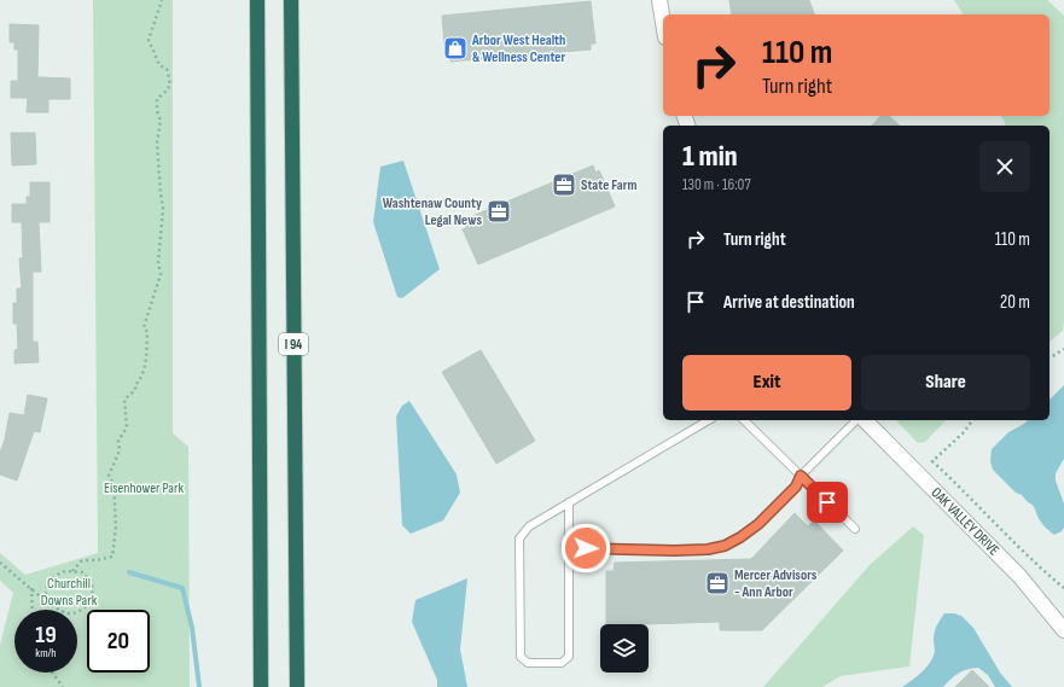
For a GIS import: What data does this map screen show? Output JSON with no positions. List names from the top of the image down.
{
  "streets": {
    "highway": ["I 94"],
    "street": ["OAK VALLEY DRIVE"]
  },
  "parks": ["Eisenhower Park", "Churchill Downs Park"],
  "places": {
    "shop": ["Arbor West Health & Wellness Center"],
    "office": ["State Farm", "Washtenaw County Legal News", "Mercer Advisors - Ann Arbor"]
  },
  "page": {
    "turn": ["110 m", "Turn right"],
    "heading": ["1 min", "130 m · 16:07"],
    "list": [
      {
        "name": "Turn right",
        "value": "110 m"
      },
      {
        "name": "Arrive at destination",
        "value": "20 m"
      }
    ],
    "buttons": ["Exit", "Share"],
    "speed": "19 km/h",
    "limit": "20"
  }
}
